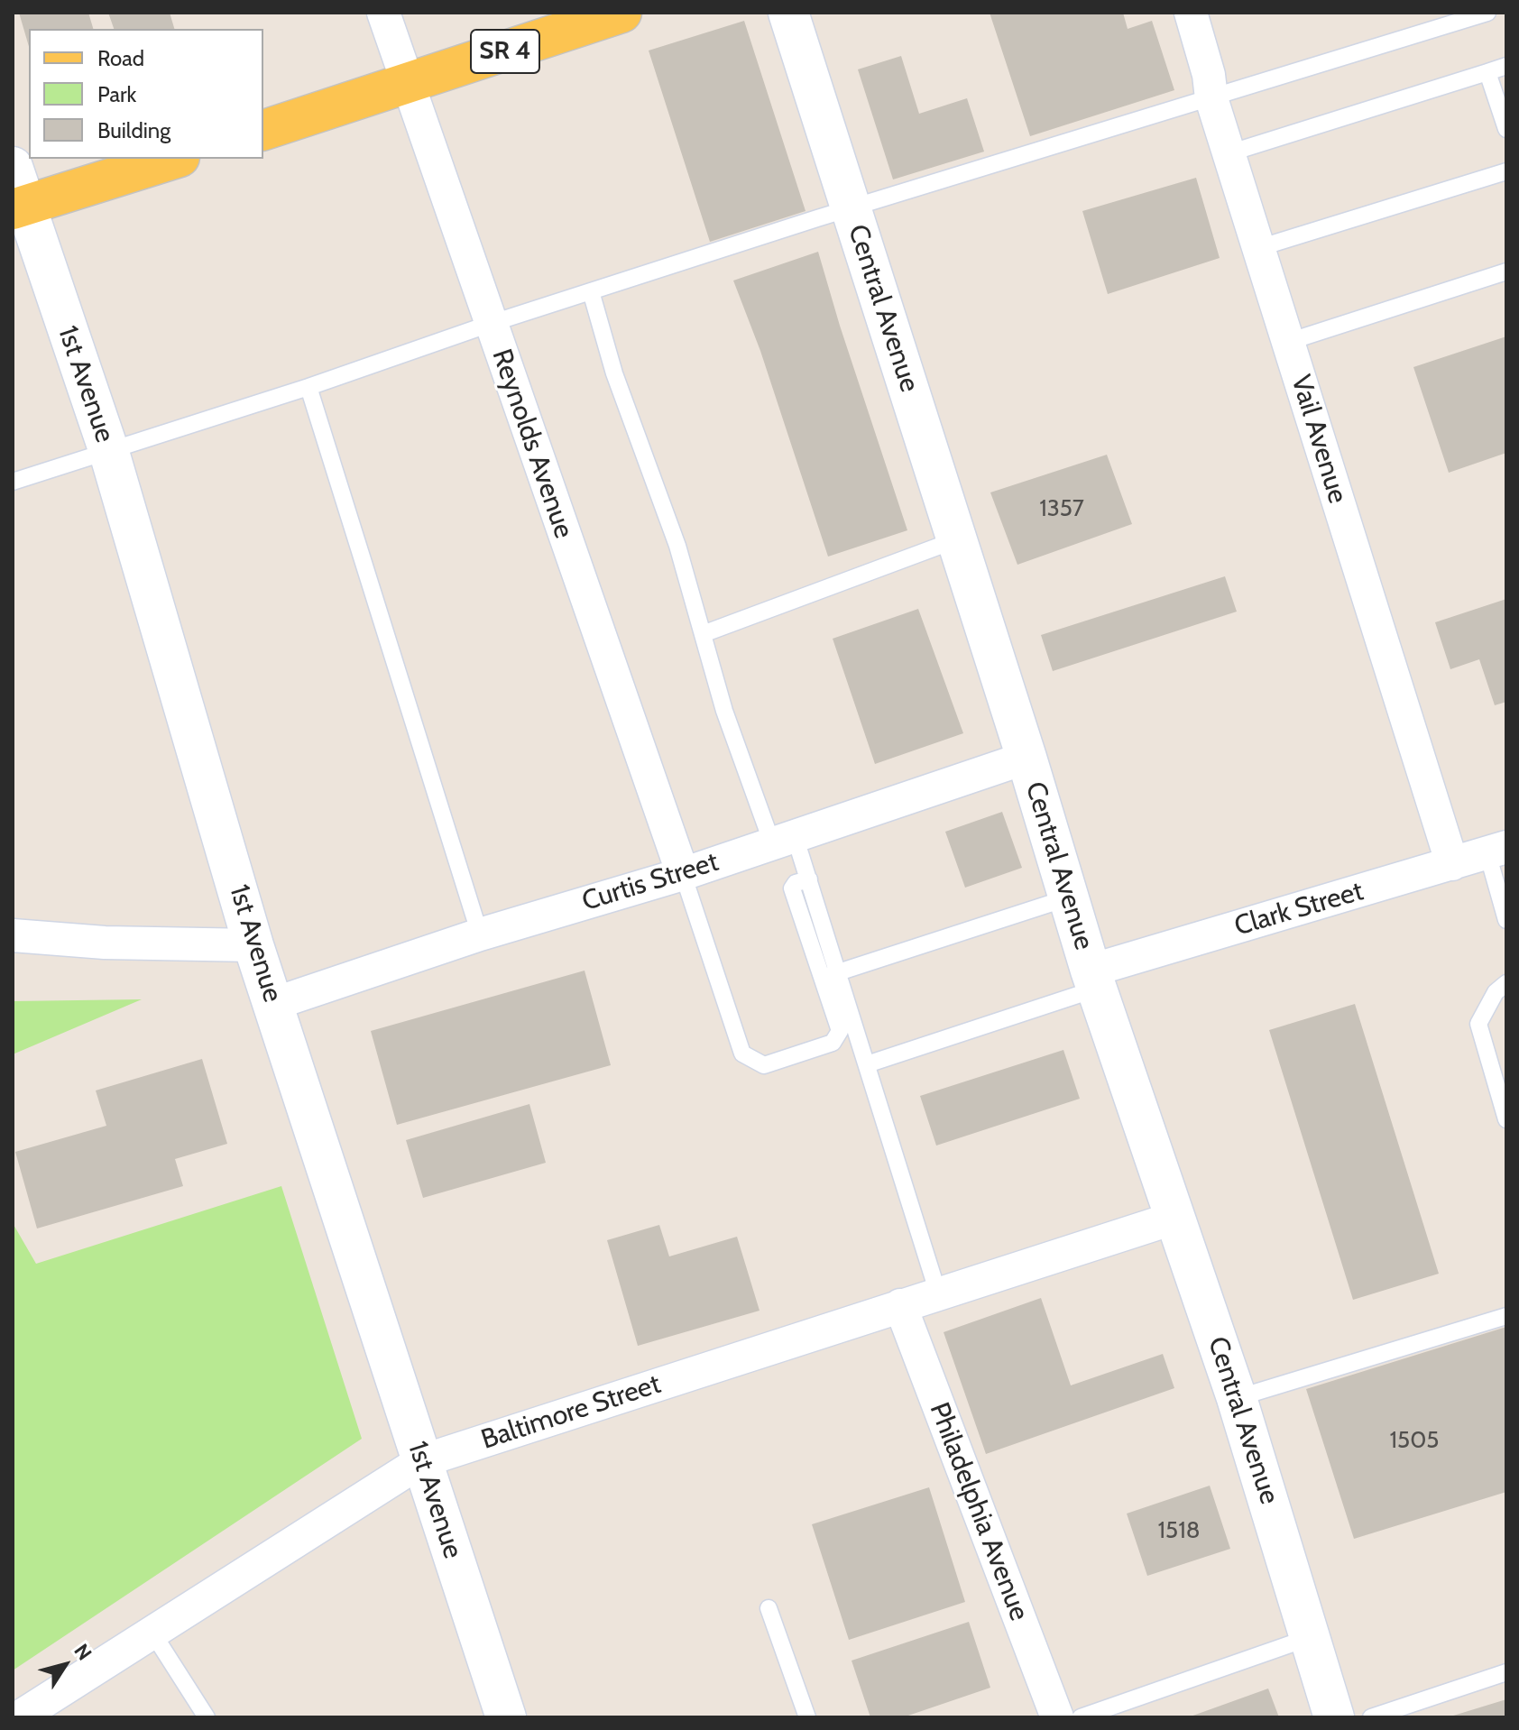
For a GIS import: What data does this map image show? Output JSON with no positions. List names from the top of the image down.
{
  "streets": {
    "main road": ["SR 4"],
    "street": [
      "Central Avenue",
      "1st Avenue",
      "Vail Avenue",
      "Reynolds Avenue",
      "Curtis Street",
      "Clark Street",
      "Baltimore Street",
      "Philadelphia Avenue"
    ]
  },
  "crossings": [
    ["SR 4", "Reynolds Avenue"],
    ["Central Avenue", "Curtis Street"],
    ["Central Avenue", "Clark Street"],
    ["Central Avenue", "Baltimore Street"],
    ["1st Avenue", "Curtis Street"],
    ["1st Avenue", "Baltimore Street"],
    ["Vail Avenue", "Clark Street"],
    ["Reynolds Avenue", "Curtis Street"],
    ["Baltimore Street", "Philadelphia Avenue"]
  ],
  "house_numbers": ["1357", "1505", "1518"],
  "legend": ["Road", "Park", "Building"],
  "north": "top right"
}
